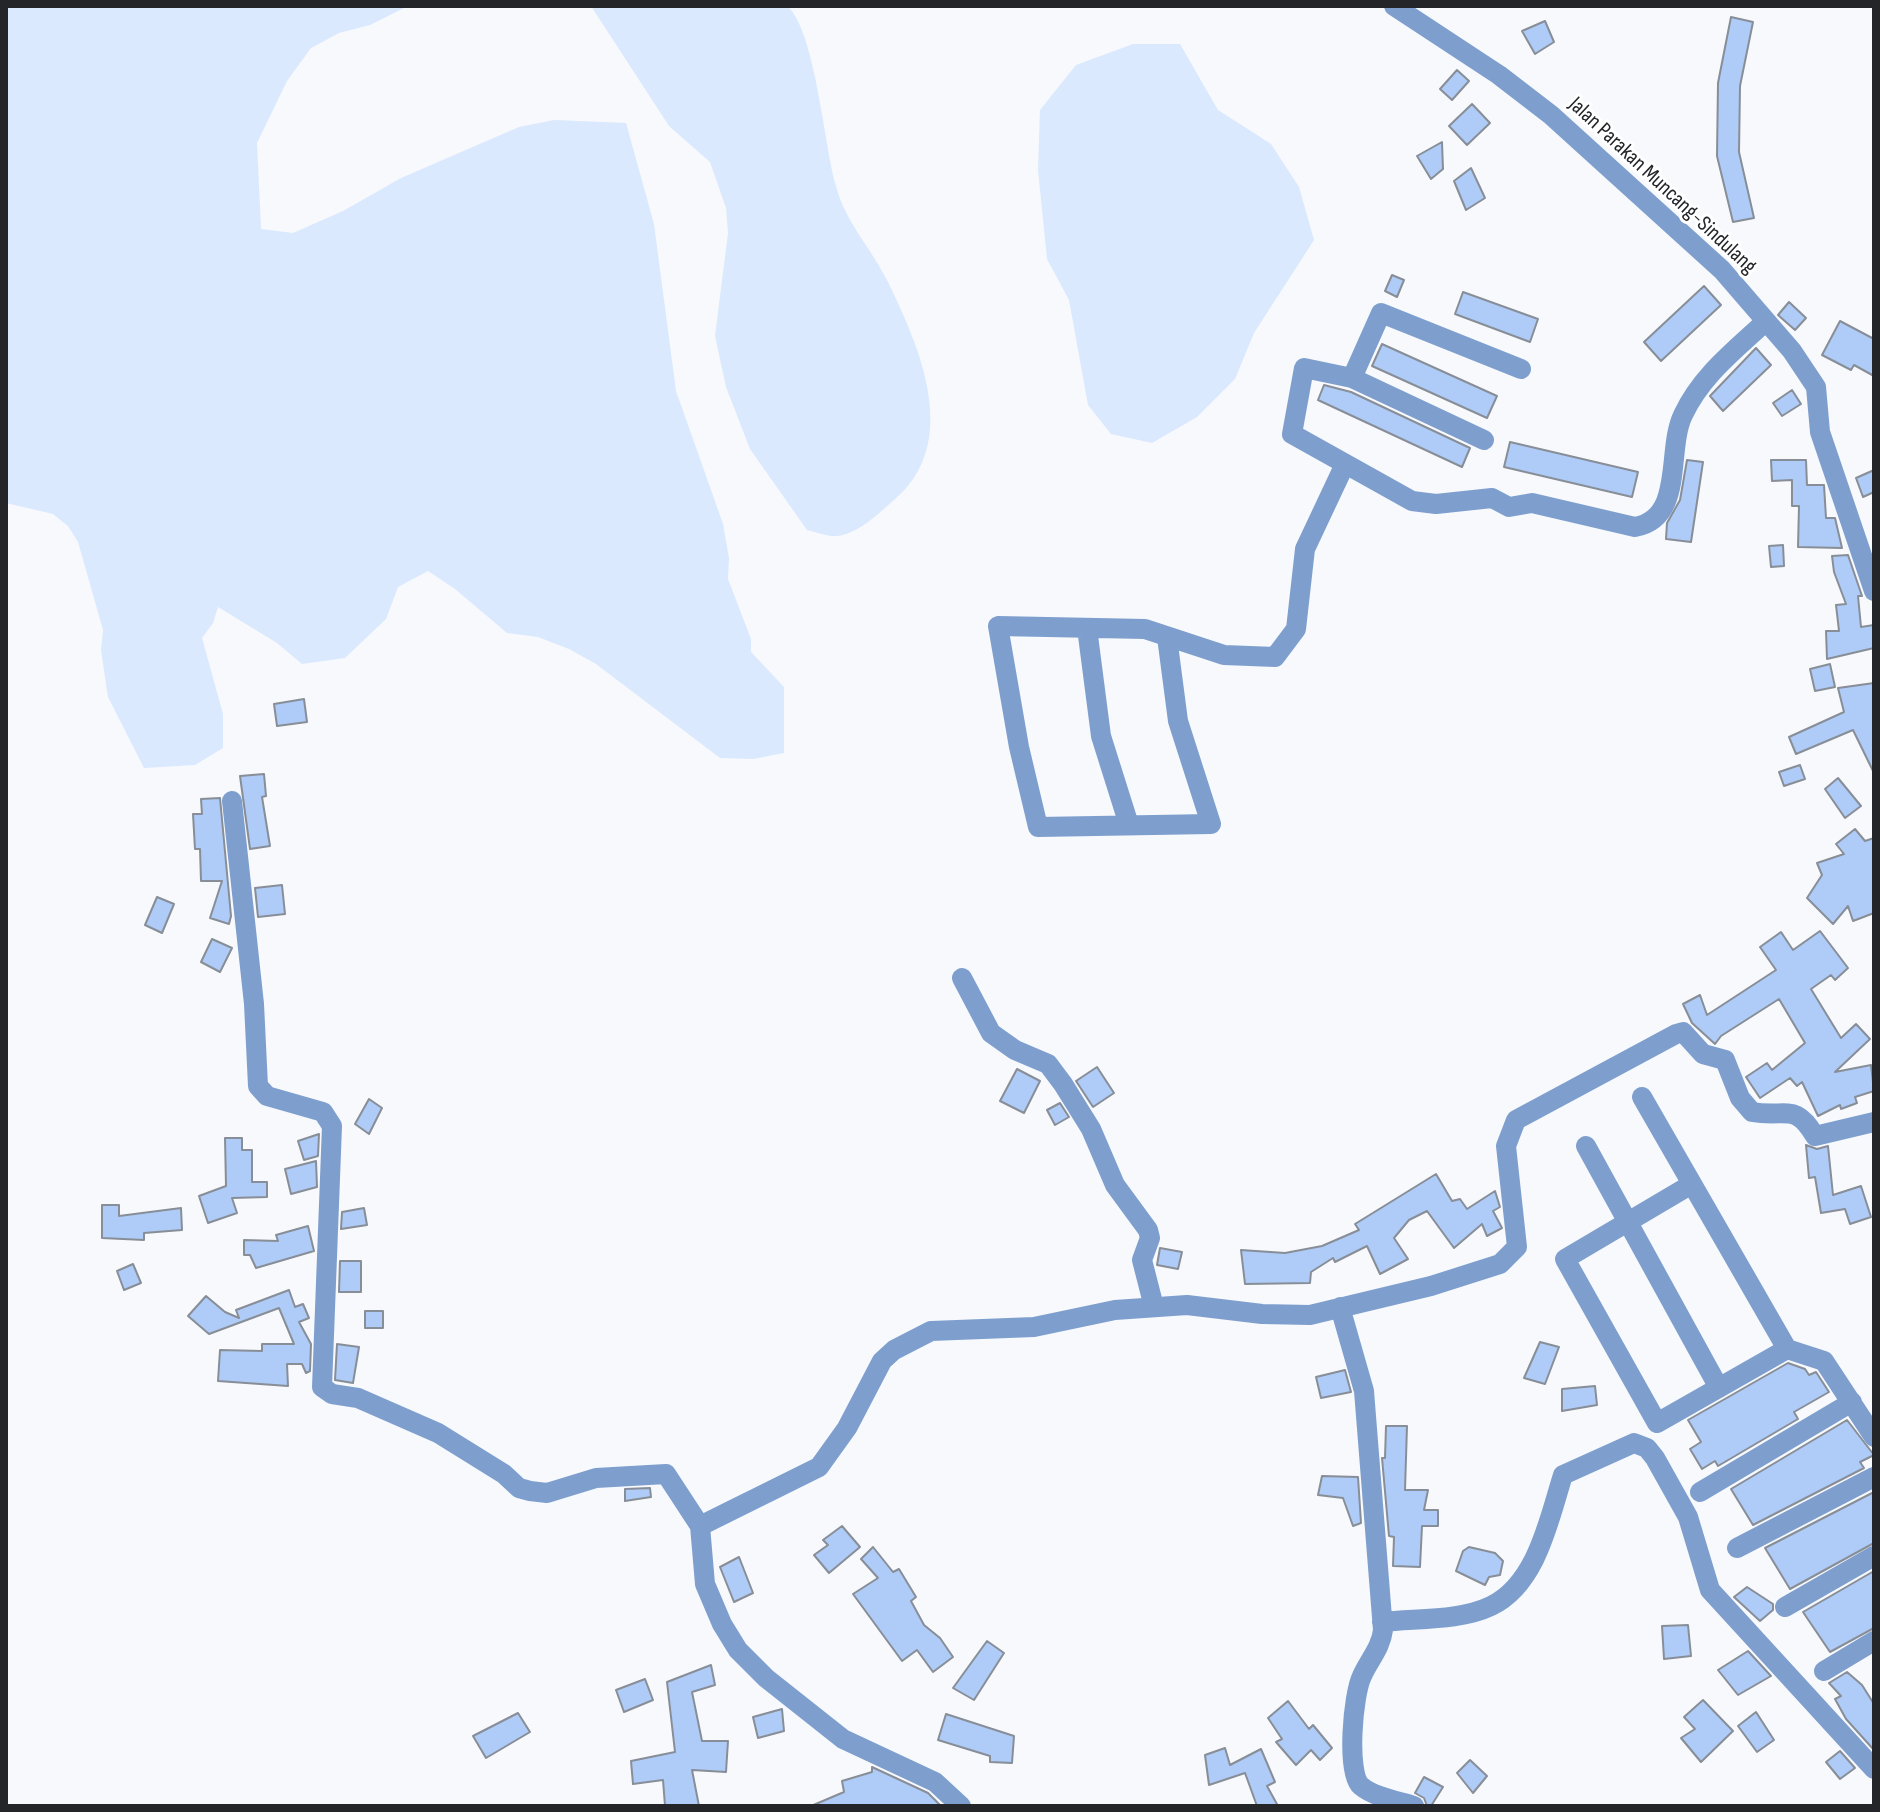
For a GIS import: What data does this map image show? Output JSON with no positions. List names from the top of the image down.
{
  "streets": {
    "street": ["Jalan Parakan Muncang-Sindulang"]
  }
}
